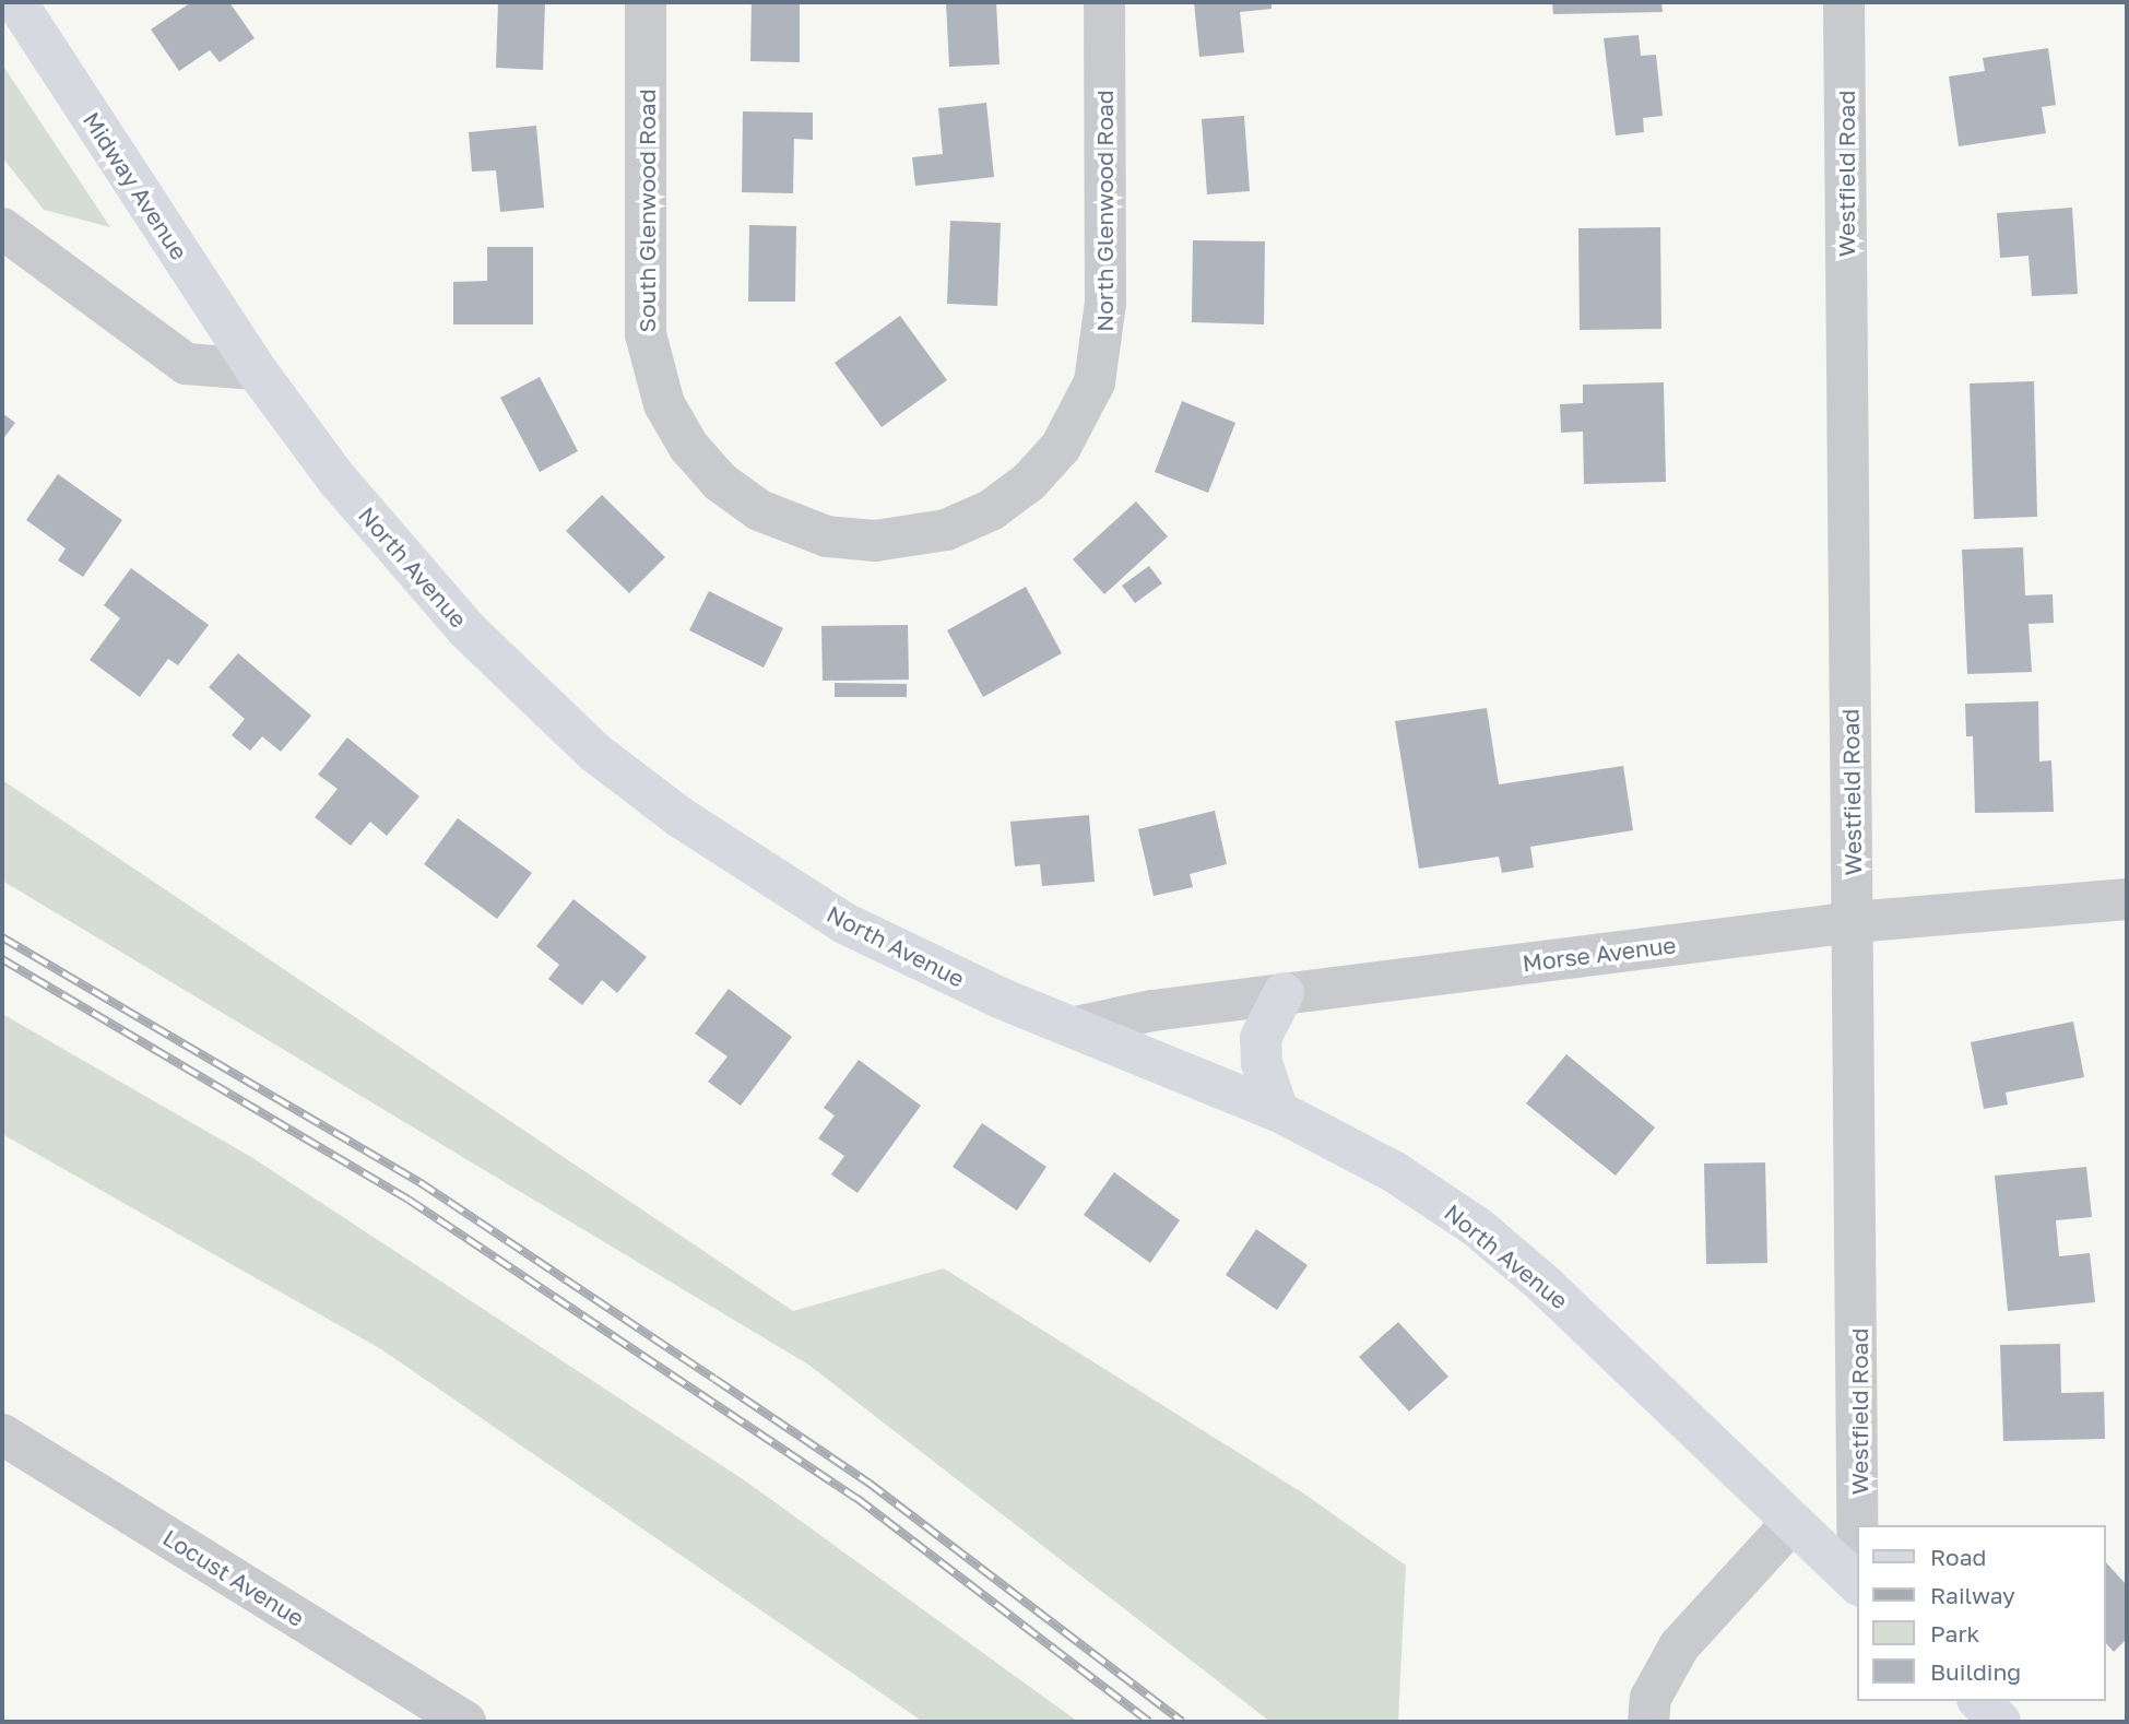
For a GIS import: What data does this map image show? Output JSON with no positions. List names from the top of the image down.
{
  "streets": {
    "main road": ["Midway Avenue", "North Avenue"],
    "street": [
      "Westfield Road",
      "South Glenwood Road",
      "North Glenwood Road",
      "Morse Avenue",
      "Locust Avenue"
    ]
  },
  "crossings": [
    ["Westfield Road", "Morse Avenue"],
    ["Midway Avenue", "North Avenue"],
    ["South Glenwood Road", "North Glenwood Road"],
    ["North Avenue", "Morse Avenue"]
  ],
  "legend": [
    "Road",
    "Railway",
    "Park",
    "Building"
  ]
}
